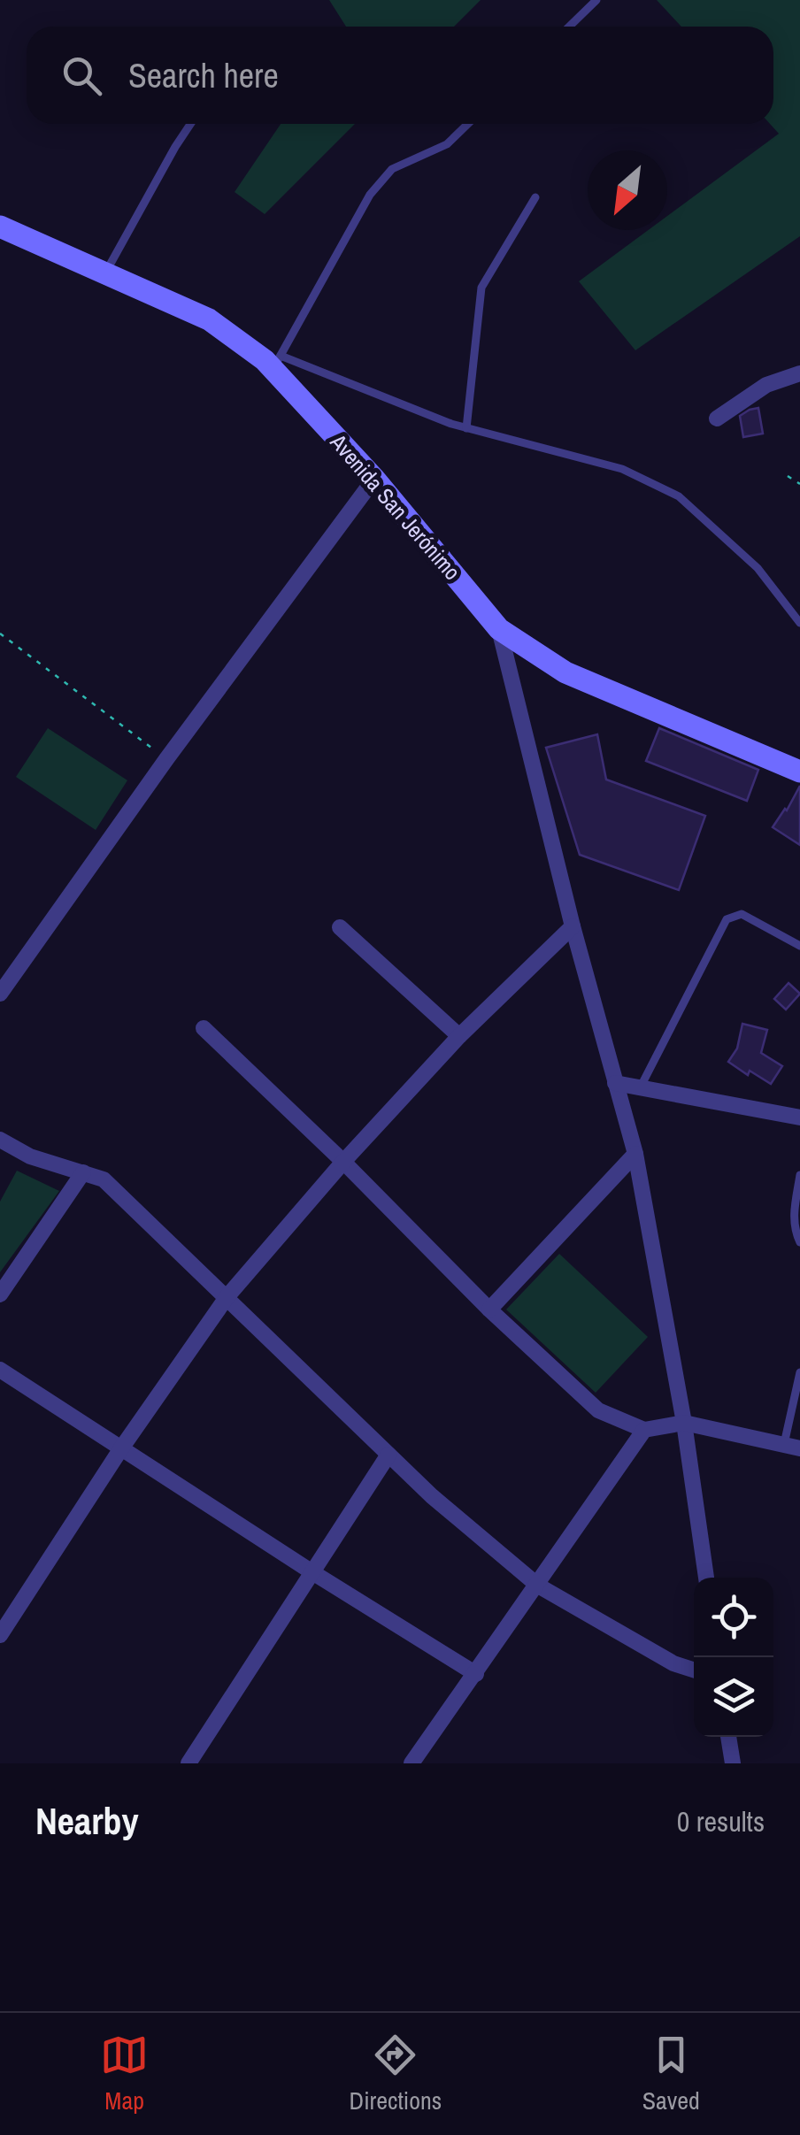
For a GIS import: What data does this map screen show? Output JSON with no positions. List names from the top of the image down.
{
  "streets": {
    "street": ["Avenida San Jerónimo"]
  },
  "north": "bottom left",
  "page": {
    "search": "Search here",
    "heading": ["Nearby", "0 results"],
    "nav": ["Map", "Directions", "Saved"]
  }
}
